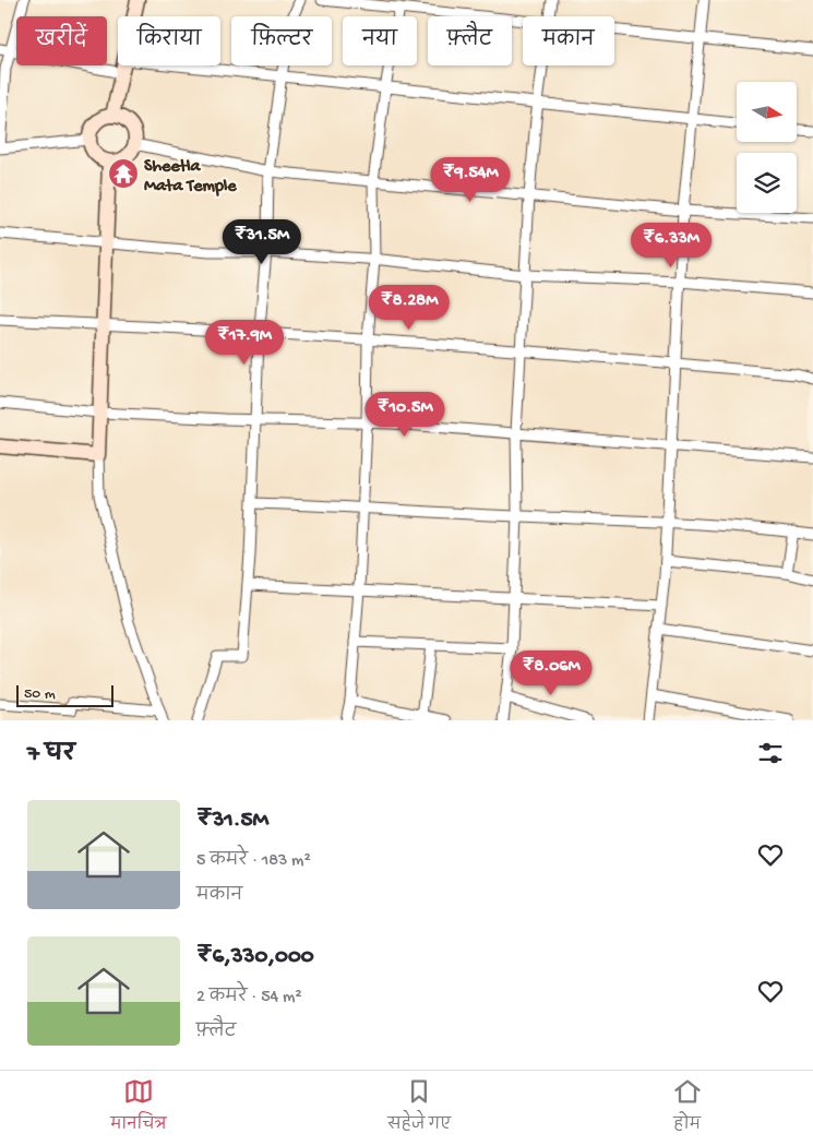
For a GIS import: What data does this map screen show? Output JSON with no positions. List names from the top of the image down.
{
  "places": {
    "temple": ["Sheetla Mata Temple"]
  },
  "scale_bar": "50 m",
  "north": "right",
  "page": {
    "chip": [
      "खरीदें",
      "किराया",
      "फ़िल्टर",
      "नया",
      "फ़्लैट",
      "मकान"
    ],
    "price": [
      "₹9.54M",
      "₹31.5M",
      "₹6.33M",
      "₹8.28M",
      "₹17.9M",
      "₹10.5M",
      "₹8.06M"
    ],
    "scale": "50 m",
    "heading": "7 घर",
    "list": [
      {
        "name": "₹31.5M",
        "note": "5 कमरे · 183 m² · मकान"
      },
      {
        "name": "₹6,330,000",
        "note": "2 कमरे · 54 m² · फ़्लैट"
      }
    ],
    "tabs": ["मानचित्र", "सहेजे गए", "होम"]
  }
}
